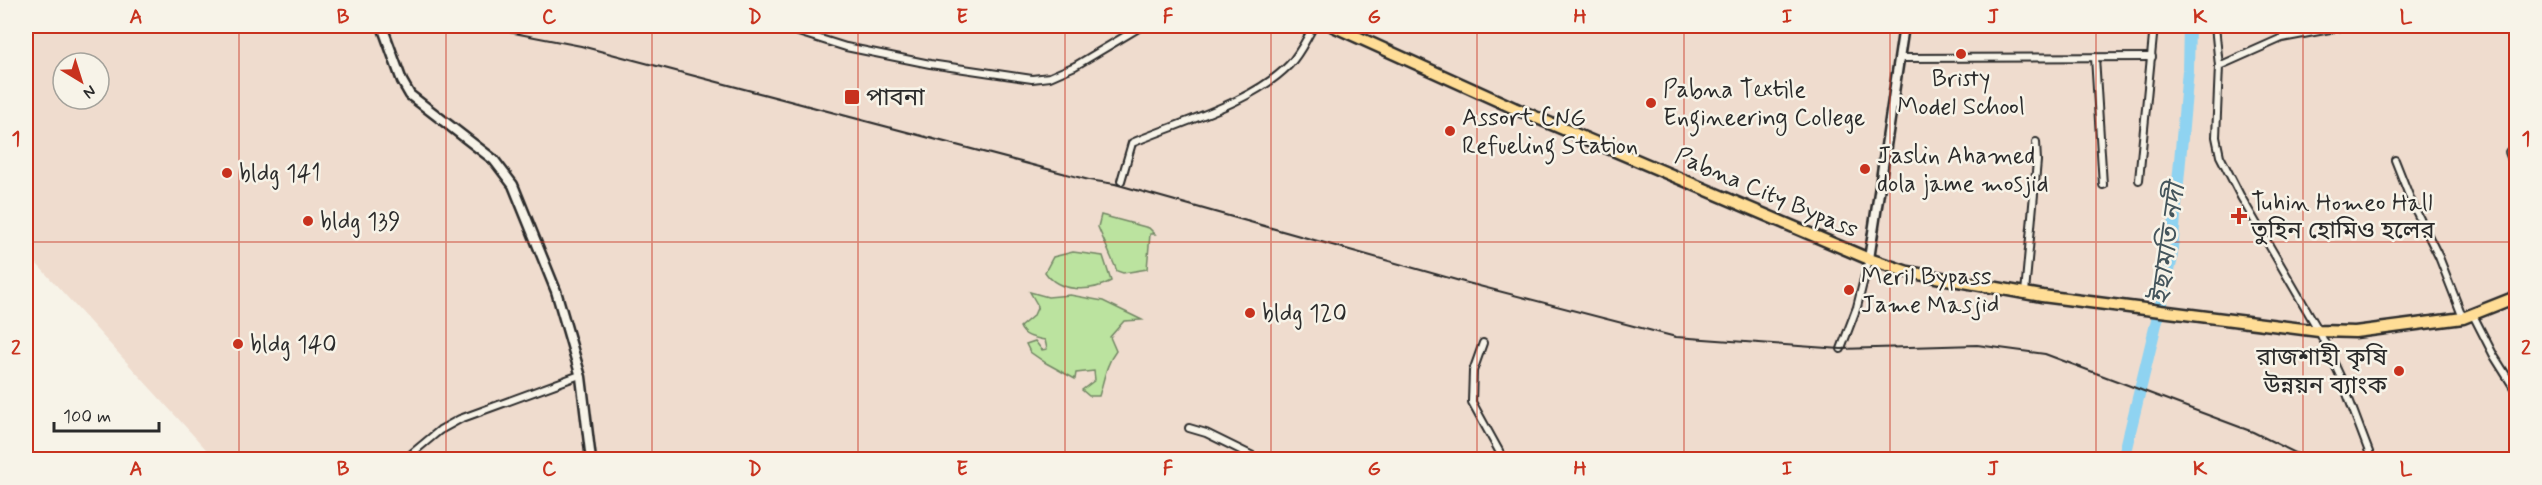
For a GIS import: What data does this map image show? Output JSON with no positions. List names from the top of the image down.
{
  "streets": {
    "highway": ["Pabna City Bypass"]
  },
  "water": ["ইছামতি নদী"],
  "places": {
    "other": [
      "Bristy Model School",
      "Pabna Textile Engineering College",
      "Assort CNG Refueling Station",
      "Jaslin Ahamed dola jame mosjid",
      "bldg 141",
      "bldg 139",
      "Meril Bypass Jame Masjid",
      "bldg 120",
      "bldg 140",
      "রাজশাহী কৃষি উন্নয়ন ব্যাংক"
    ],
    "transit": ["পাবনা"],
    "health": ["Tuhin Homeo Hall তুহিন হোমিও হলের"]
  },
  "scale_bar": "100 m",
  "north": "bottom right",
  "grid": {
    "columns": [
      "A",
      "B",
      "C",
      "D",
      "E",
      "F",
      "G",
      "H",
      "I",
      "J",
      "K",
      "L"
    ],
    "rows": ["1", "2"]
  }
}
